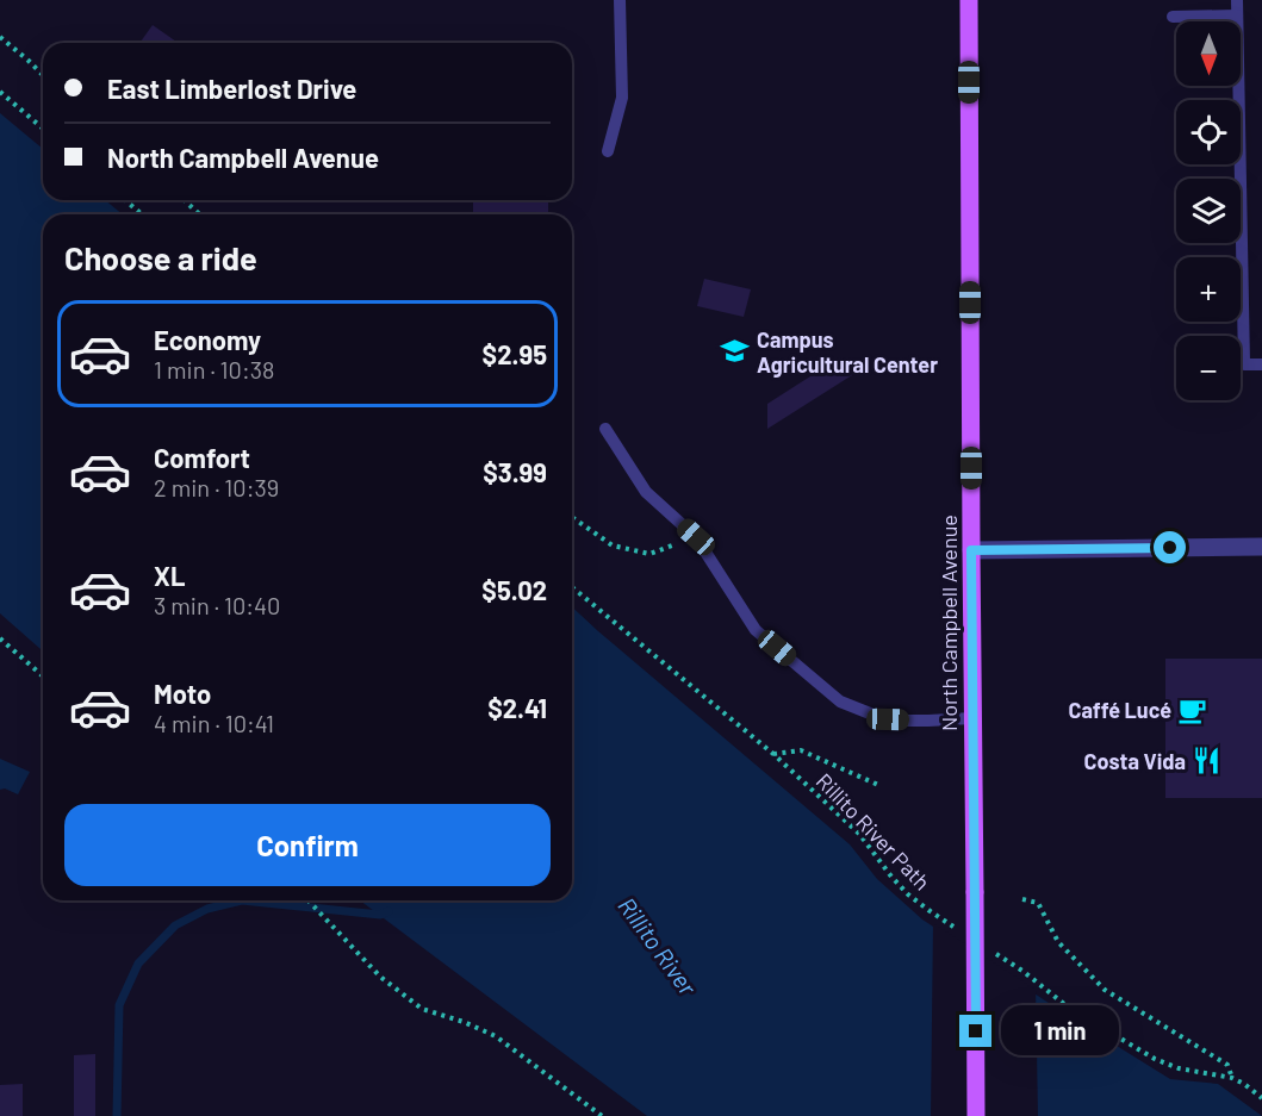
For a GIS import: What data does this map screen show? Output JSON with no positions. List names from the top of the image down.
{
  "streets": {
    "main road": ["North Campbell Avenue"],
    "path": ["Rillito River Path"]
  },
  "water": ["Rillito River"],
  "places": {
    "school or university": ["Campus Agricultural Center"],
    "cafe": ["Caffé Lucé"],
    "restaurant": ["Costa Vida"]
  },
  "north": "bottom",
  "page": {
    "map_buttons": ["+", "−"],
    "banner": ["East Limberlost Drive", "North Campbell Avenue"],
    "heading": "Choose a ride",
    "list": [
      {
        "name": "Economy",
        "note": "1 min · 10:38",
        "value": "$2.95"
      },
      {
        "name": "Comfort",
        "note": "2 min · 10:39",
        "value": "$3.99"
      },
      {
        "name": "XL",
        "note": "3 min · 10:40",
        "value": "$5.02"
      },
      {
        "name": "Moto",
        "note": "4 min · 10:41",
        "value": "$2.41"
      }
    ],
    "buttons": "Confirm",
    "bubble": "1 min"
  }
}
